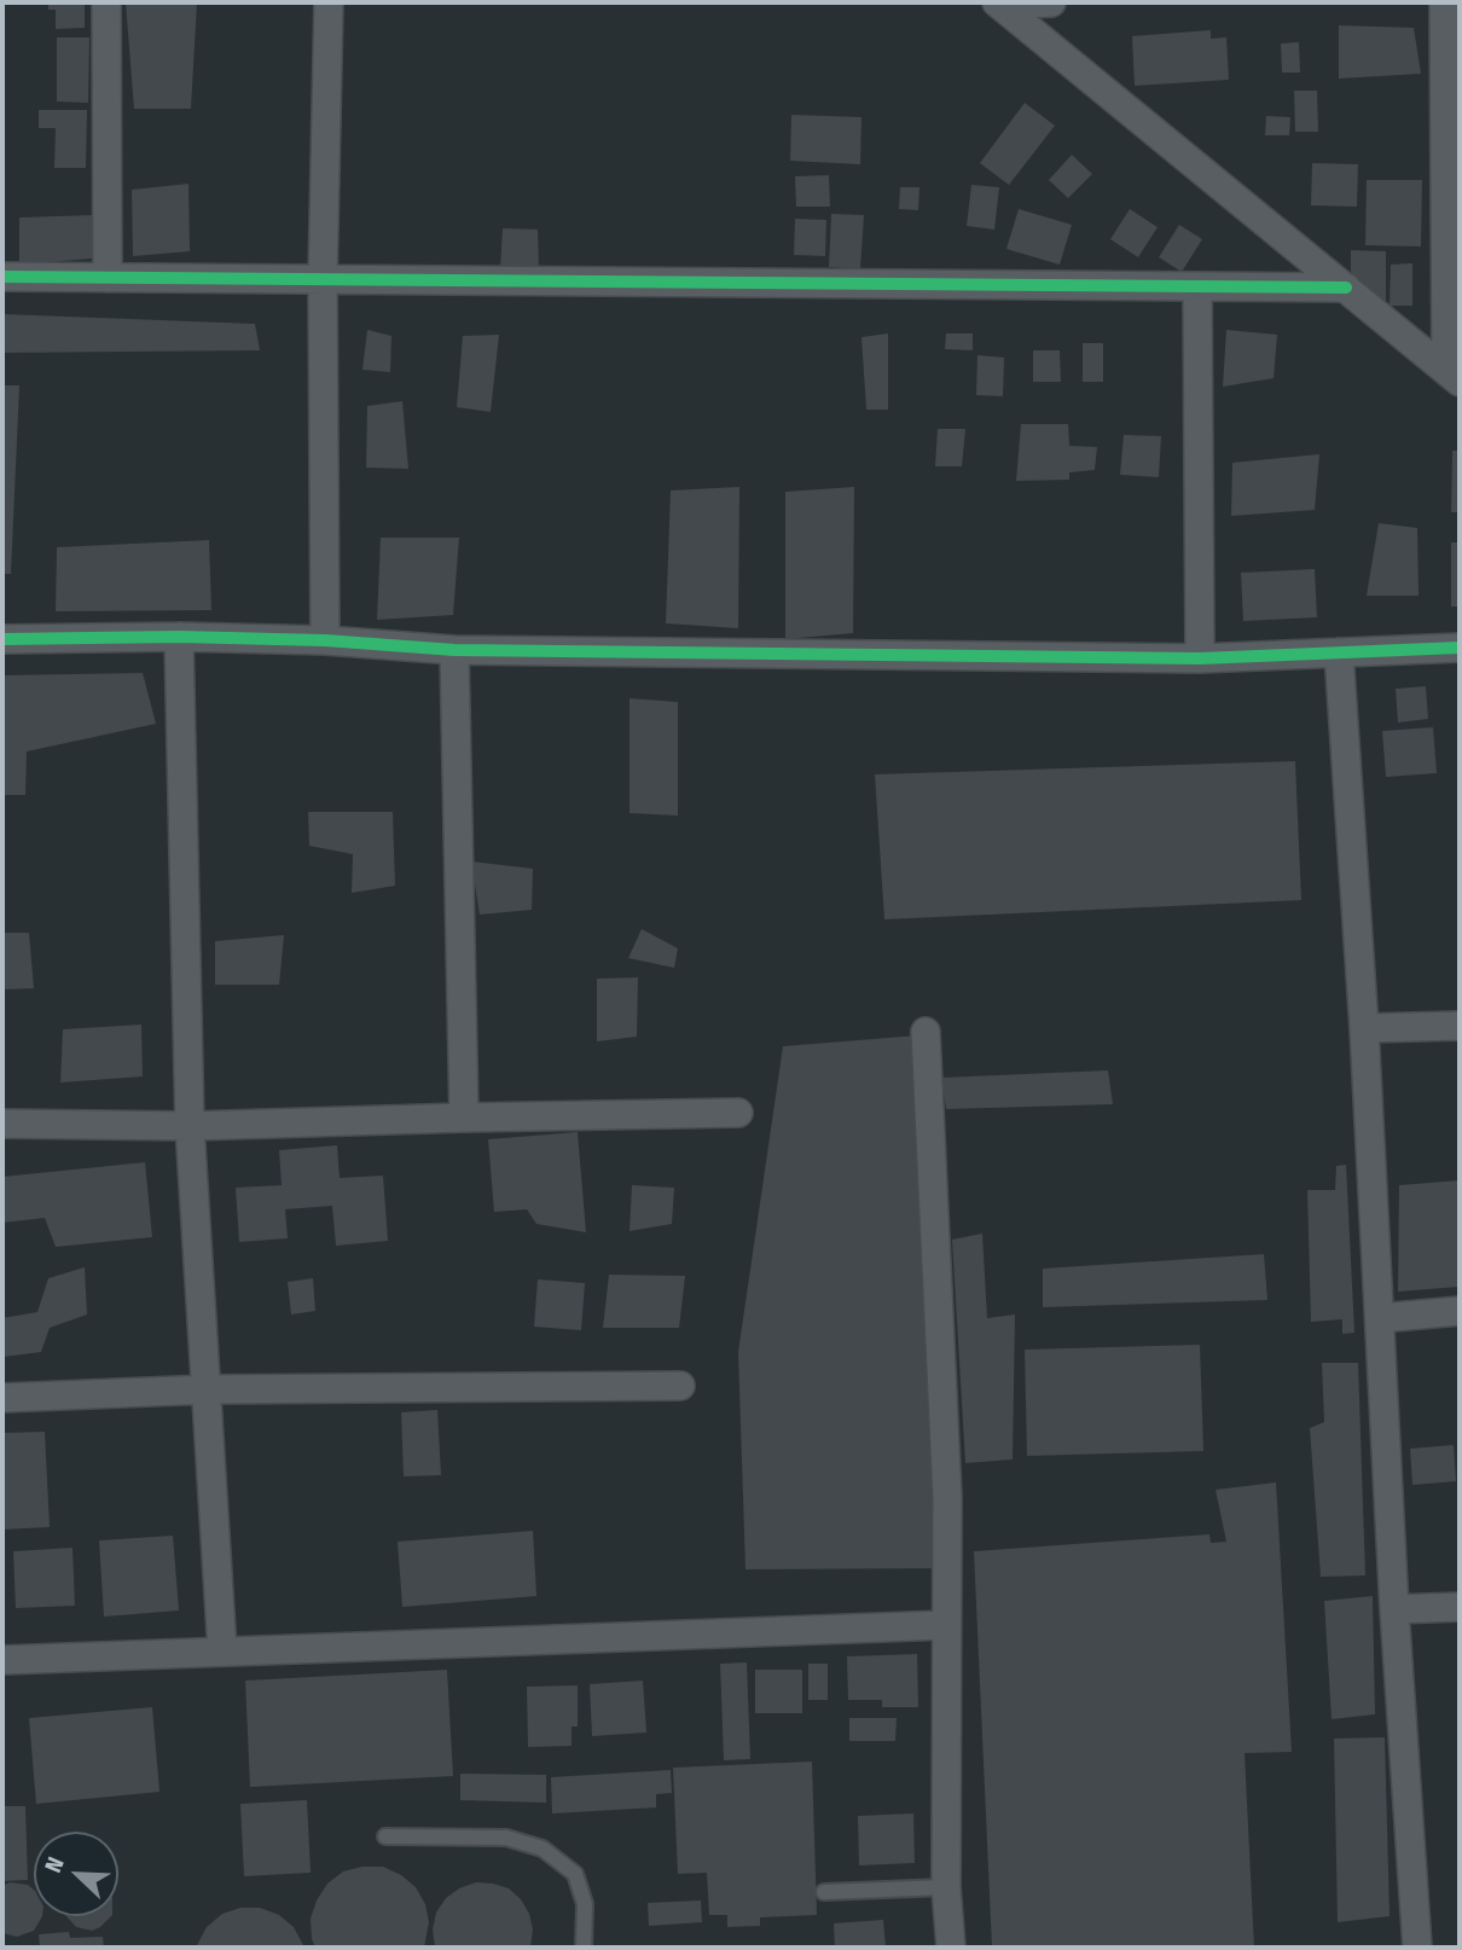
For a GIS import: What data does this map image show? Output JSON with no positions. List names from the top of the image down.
{
  "north": "top left"
}
